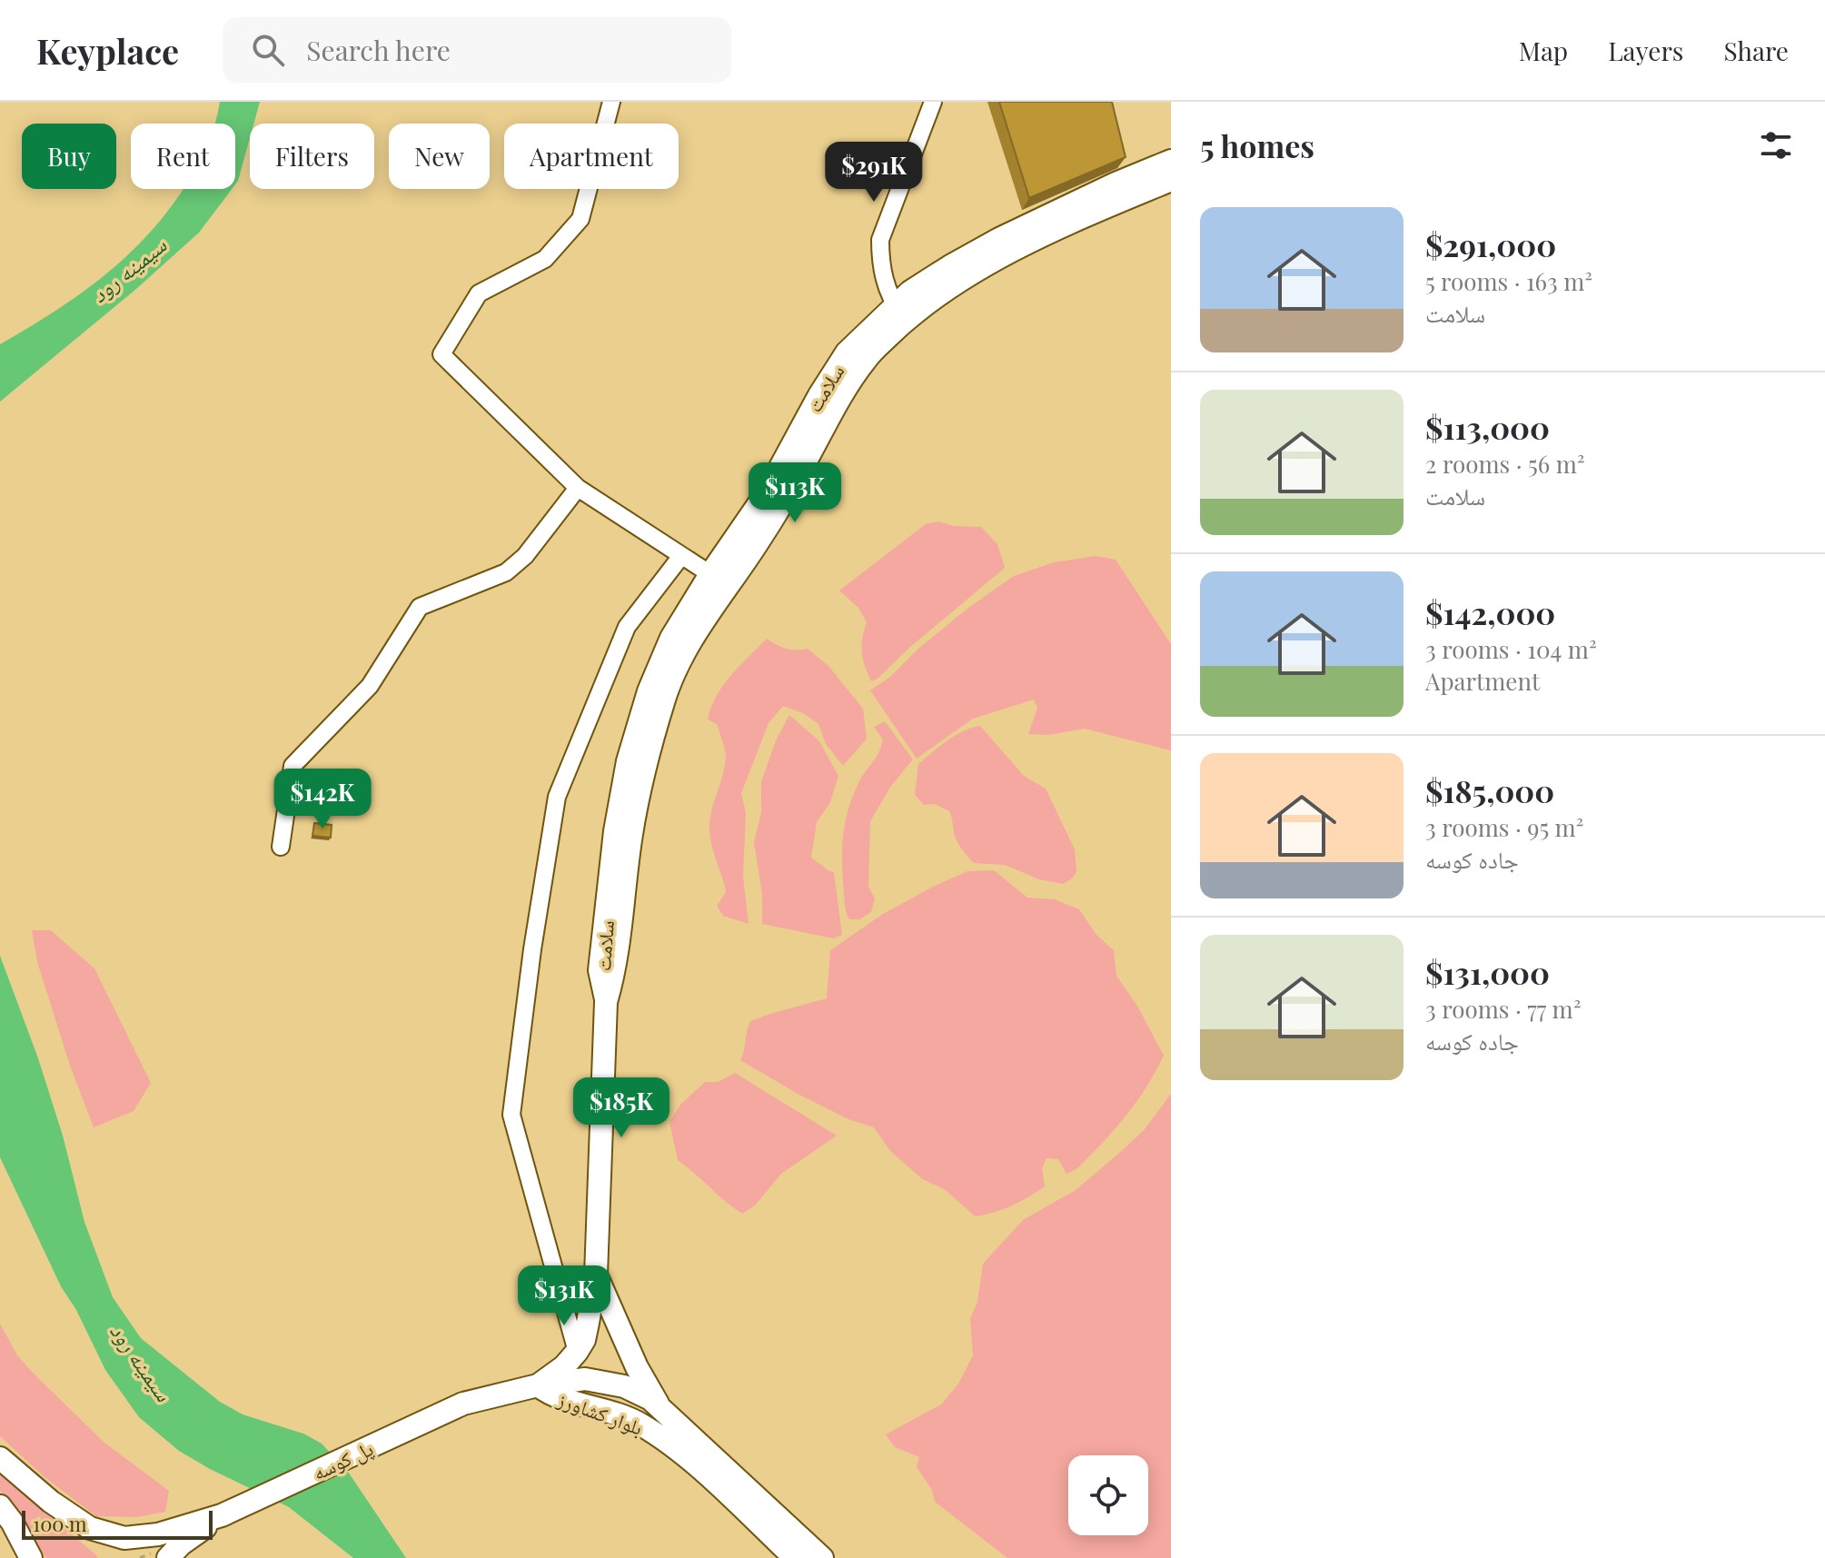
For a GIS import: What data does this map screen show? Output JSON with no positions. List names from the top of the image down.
{
  "streets": {
    "main road": ["سلامت", "بلوار کشاورز", "پل کوسه"]
  },
  "crossings": [
    ["بلوار کشاورز", "پل کوسه"]
  ],
  "water": ["سیمینه رود"],
  "scale_bar": "100 m",
  "page": {
    "header": "Keyplace",
    "search": "Search here",
    "nav": ["Map", "Layers", "Share"],
    "heading": "5 homes",
    "chip": [
      "Buy",
      "Rent",
      "Filters",
      "New",
      "Apartment"
    ],
    "price": [
      "$291K",
      "$113K",
      "$142K",
      "$185K",
      "$131K"
    ],
    "list": [
      {
        "name": "$291,000",
        "note": "5 rooms · 163 m² · سلامت"
      },
      {
        "name": "$113,000",
        "note": "2 rooms · 56 m² · سلامت"
      },
      {
        "name": "$142,000",
        "note": "3 rooms · 104 m² · Apartment"
      },
      {
        "name": "$185,000",
        "note": "3 rooms · 95 m² · جاده کوسه"
      },
      {
        "name": "$131,000",
        "note": "3 rooms · 77 m² · جاده کوسه"
      }
    ],
    "scale": "100 m"
  }
}
